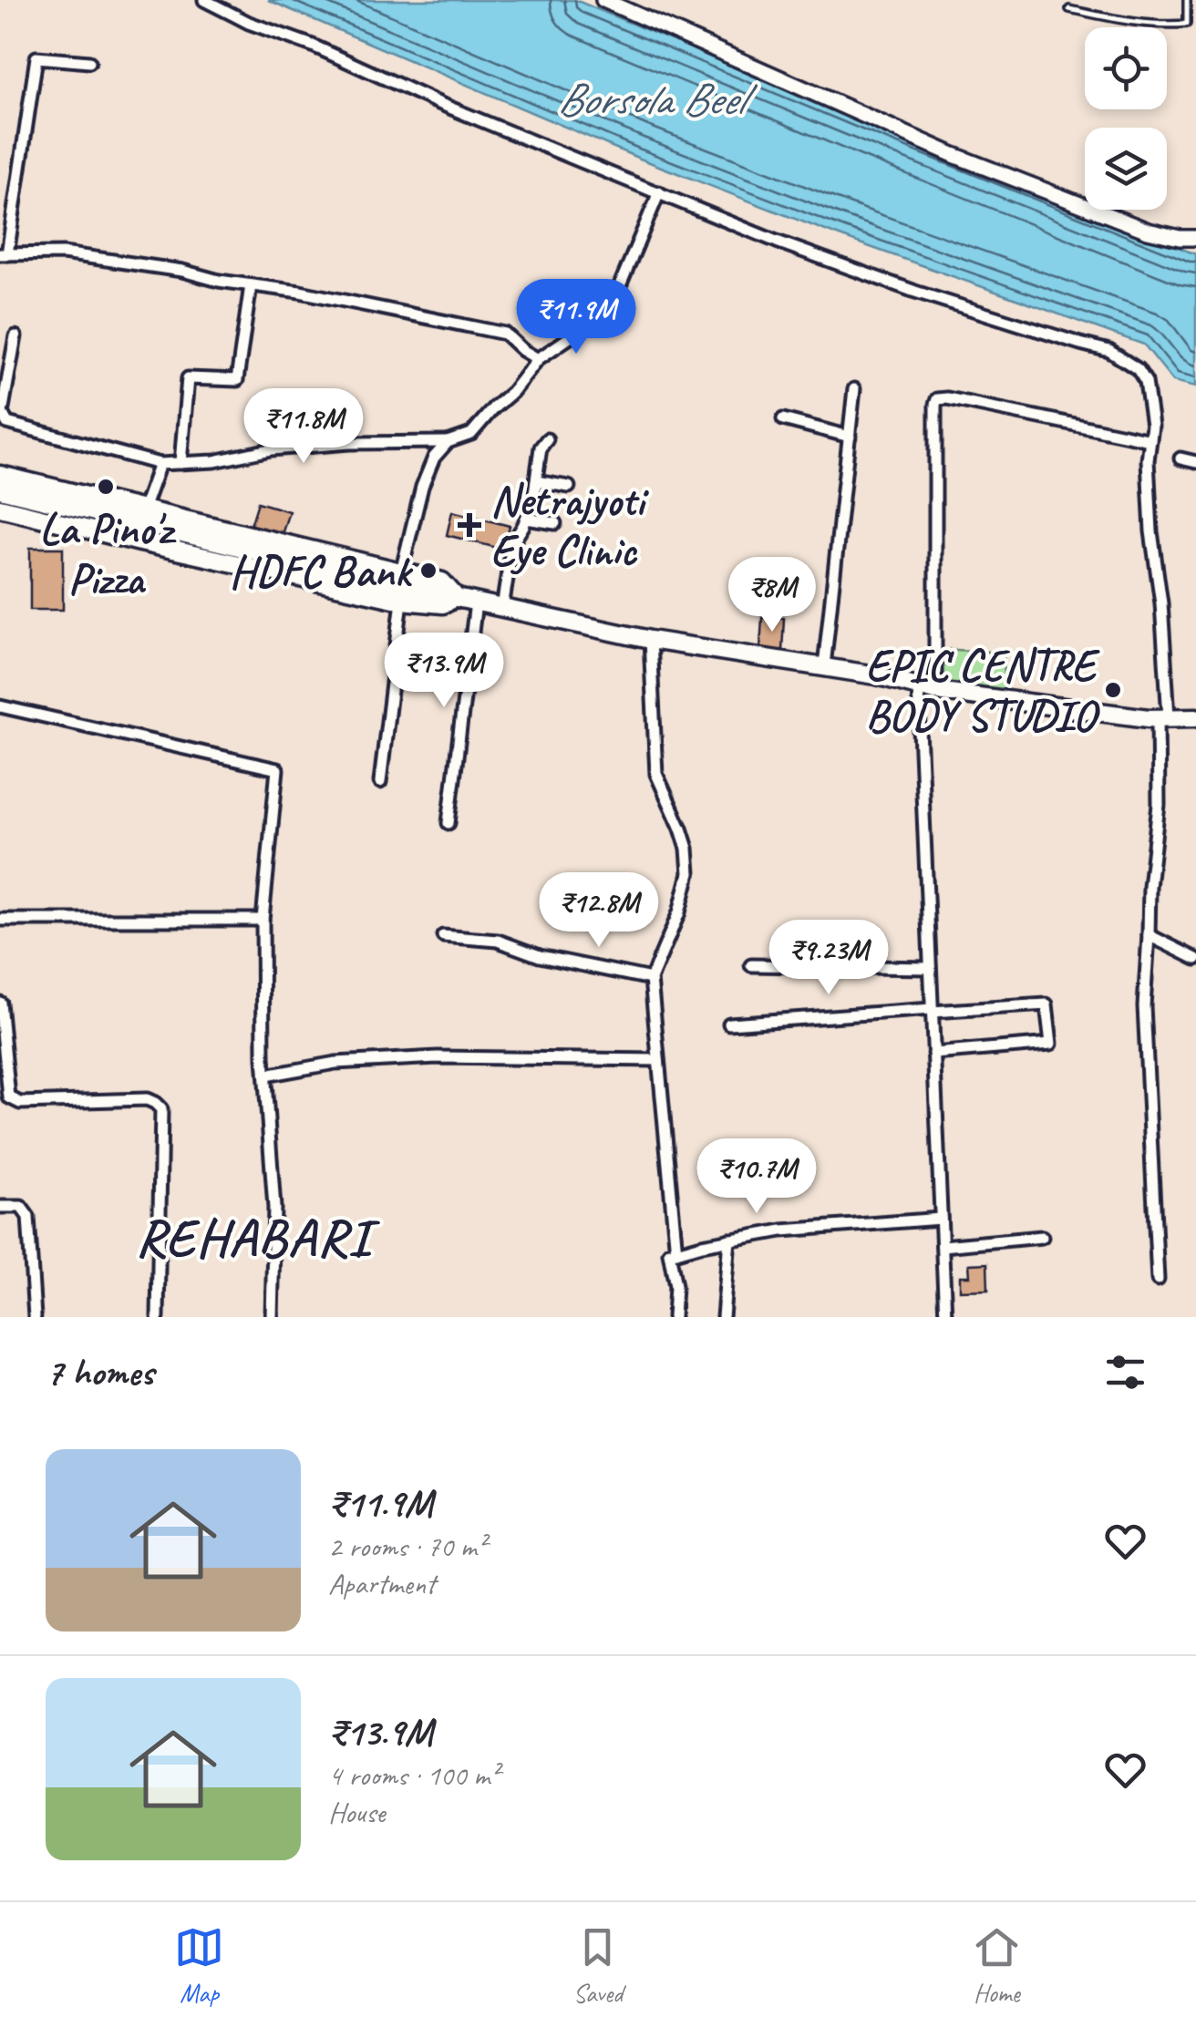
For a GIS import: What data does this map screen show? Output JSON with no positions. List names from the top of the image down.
{
  "districts": ["REHABARI"],
  "water": ["Borsola Beel"],
  "places": {
    "other": ["La Pino'z Pizza", "HDFC Bank", "EPIC CENTRE BODY STUDIO"],
    "health": ["Netrajyoti Eye Clinic"]
  },
  "page": {
    "price": [
      "₹11.9M",
      "₹11.8M",
      "₹8M",
      "₹13.9M",
      "₹12.8M",
      "₹9.23M",
      "₹10.7M"
    ],
    "heading": "7 homes",
    "list": [
      {
        "name": "₹11.9M",
        "note": "2 rooms · 70 m² · Apartment"
      },
      {
        "name": "₹13.9M",
        "note": "4 rooms · 100 m² · House"
      }
    ],
    "tabs": ["Map", "Saved", "Home"]
  }
}
